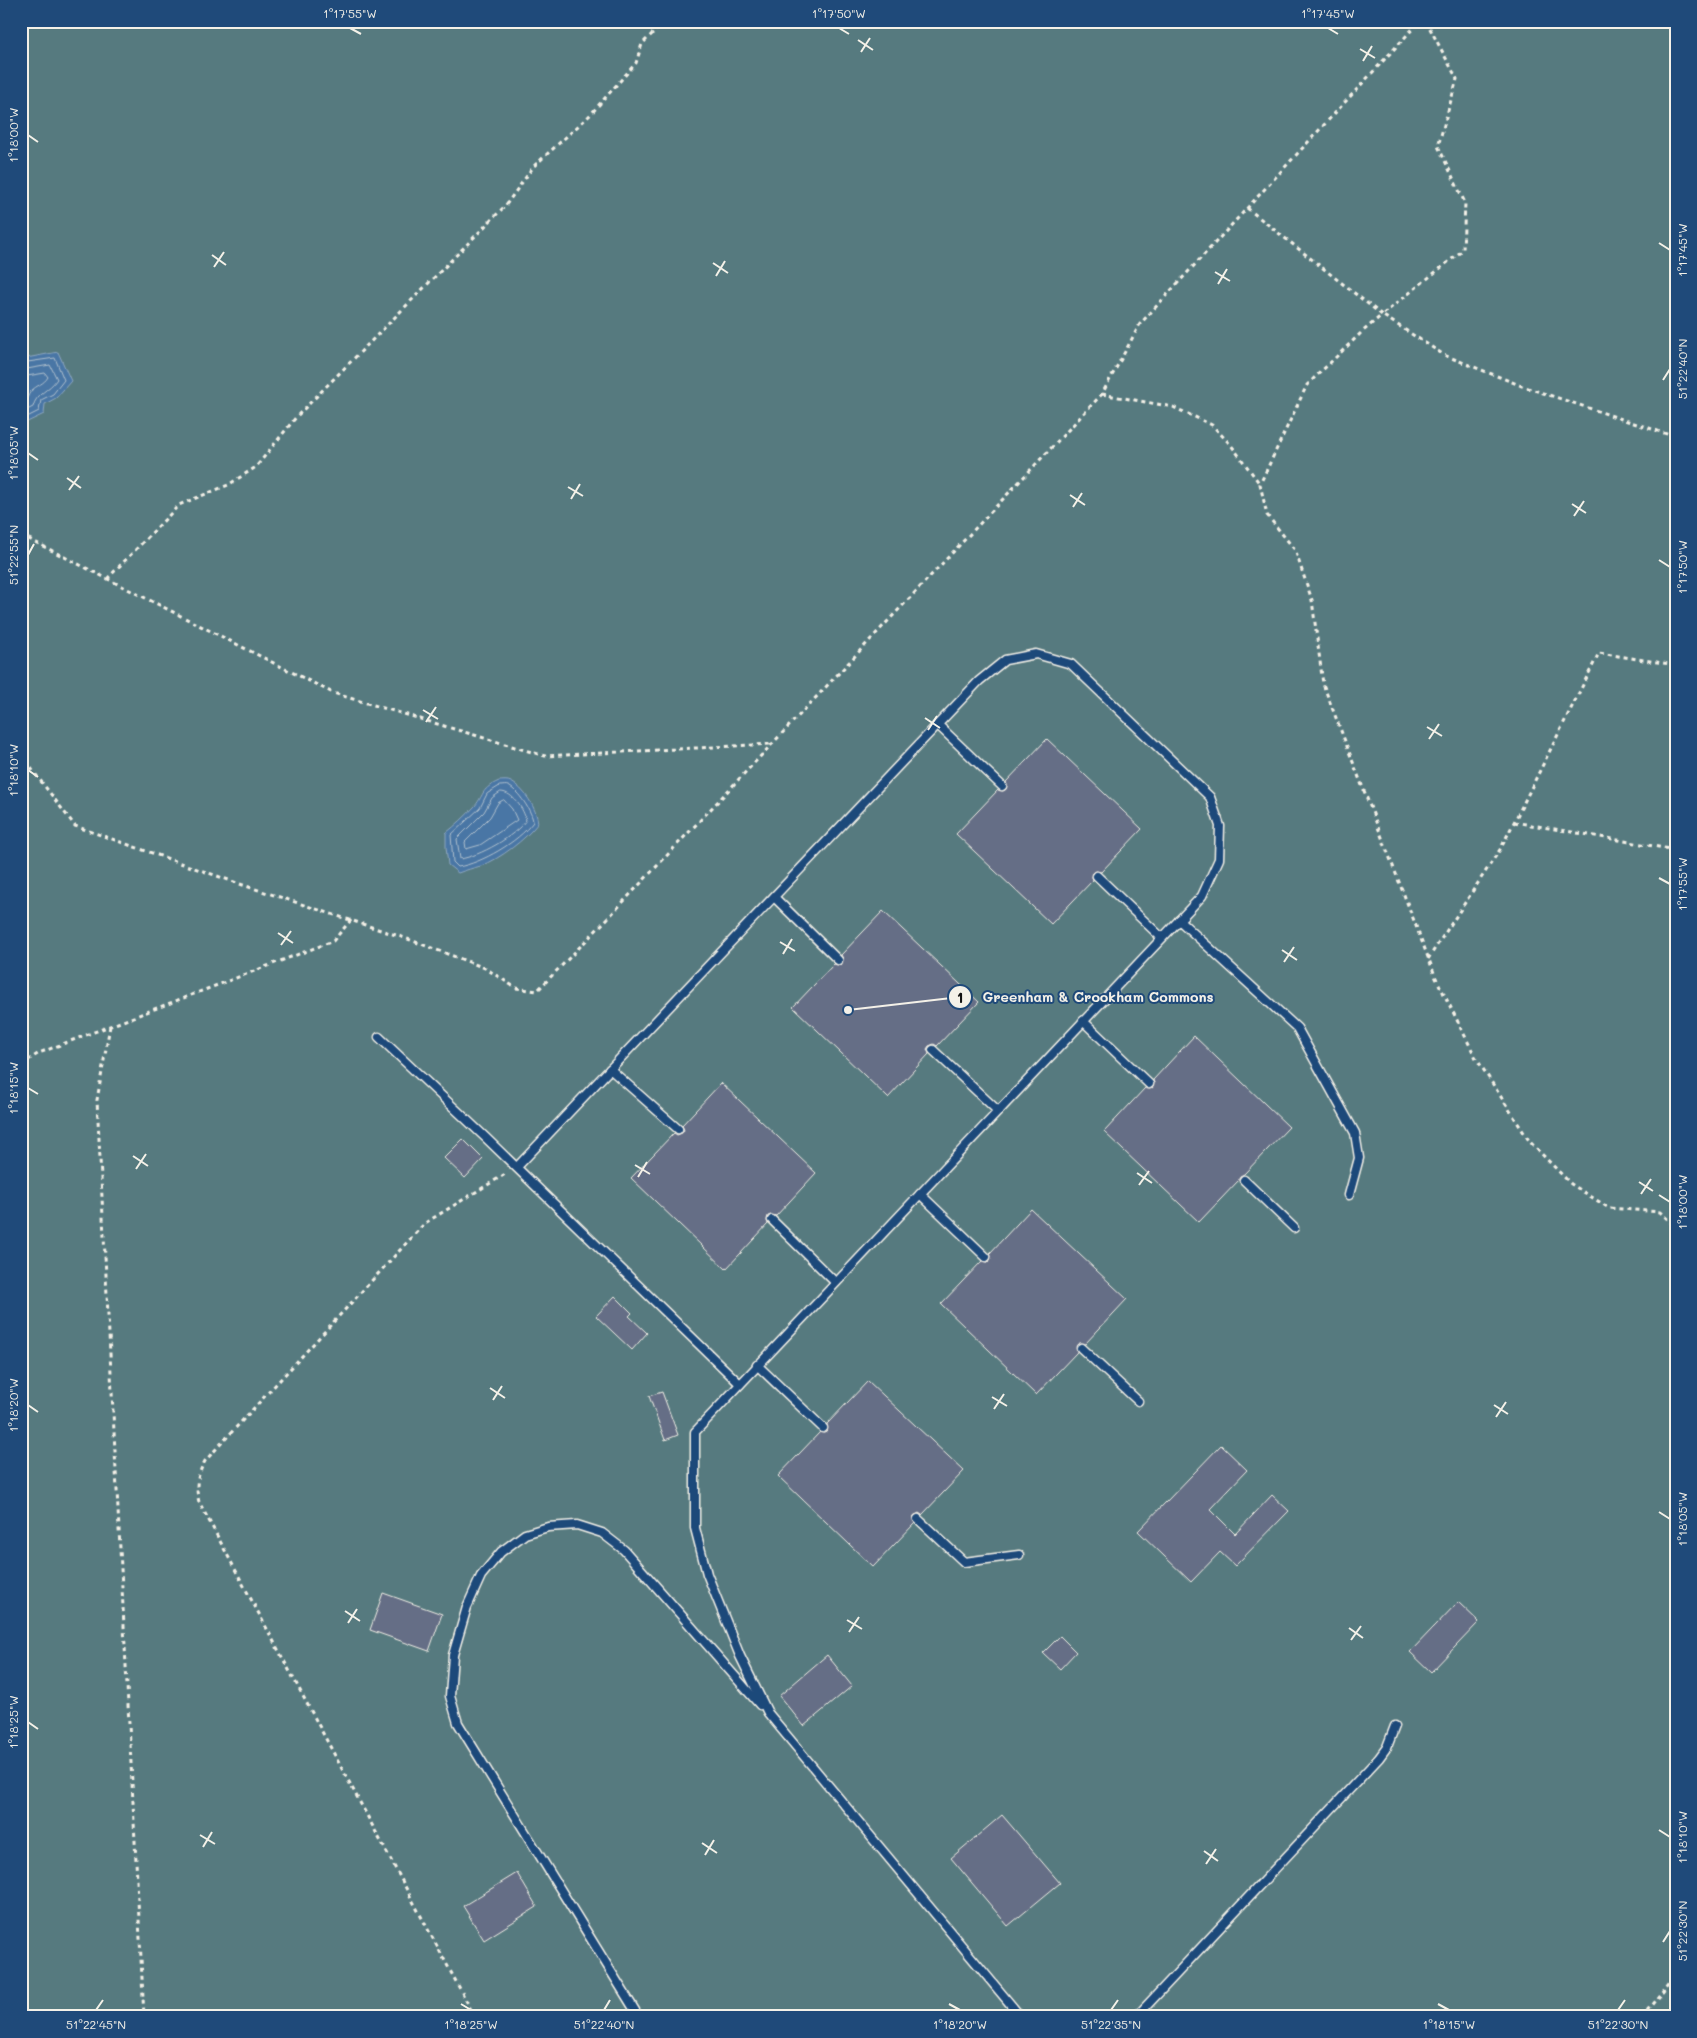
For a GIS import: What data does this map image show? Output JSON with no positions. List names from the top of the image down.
{
  "places": ["Greenham & Crookham Commons"],
  "coordinates": [
    "1°17'55\"W",
    "1°17'50\"W",
    "1°17'45\"W",
    "1°18'00\"W",
    "51°22'40\"N",
    "1°18'05\"W",
    "51°22'55\"N",
    "1°18'10\"W",
    "1°18'15\"W",
    "1°18'20\"W",
    "1°18'25\"W",
    "51°22'30\"N",
    "51°22'45\"N",
    "51°22'35\"N"
  ]
}
